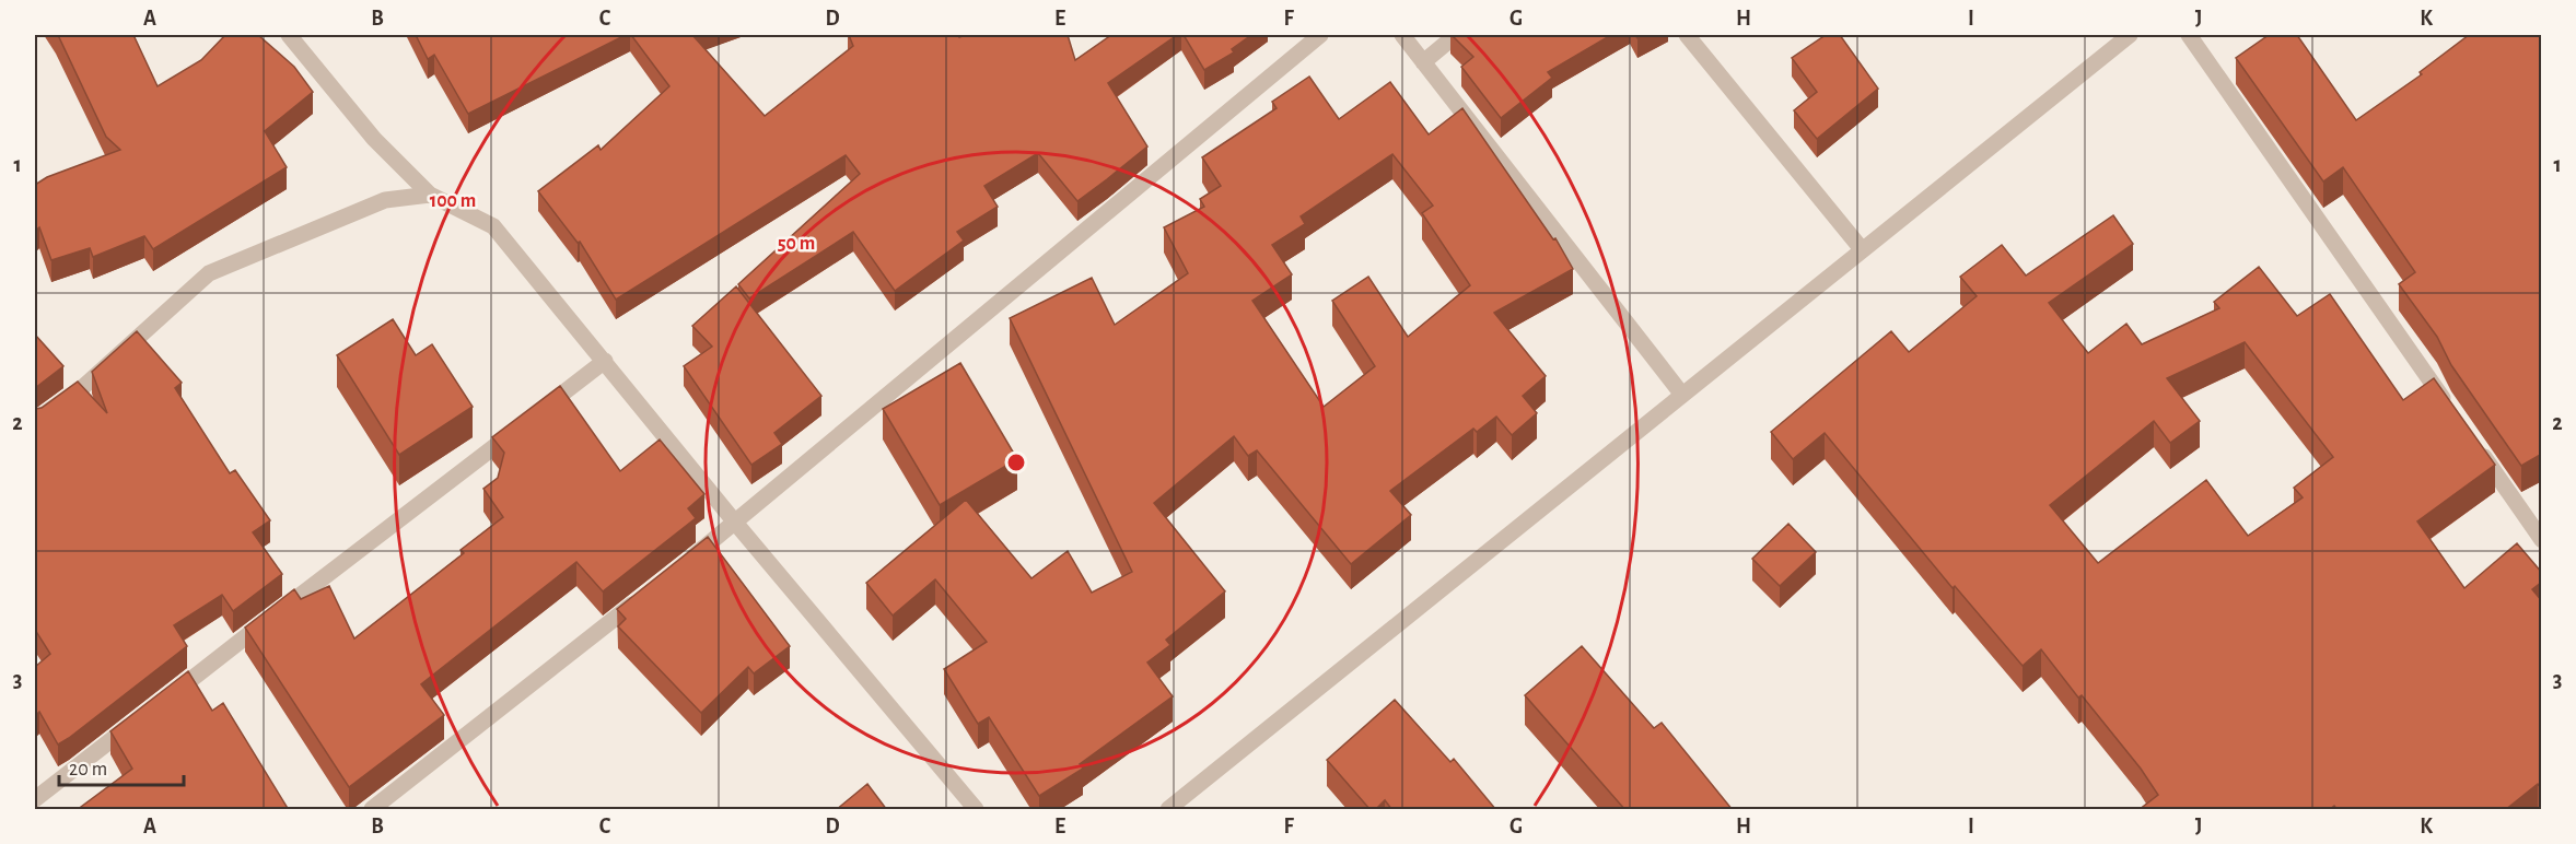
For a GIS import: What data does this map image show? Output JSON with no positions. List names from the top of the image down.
{
  "scale_bar": "20 m",
  "grid": {
    "columns": [
      "A",
      "B",
      "C",
      "D",
      "E",
      "F",
      "G",
      "H",
      "I",
      "J",
      "K"
    ],
    "rows": ["1", "2", "3"]
  },
  "rings": ["100 m", "50 m"]
}
